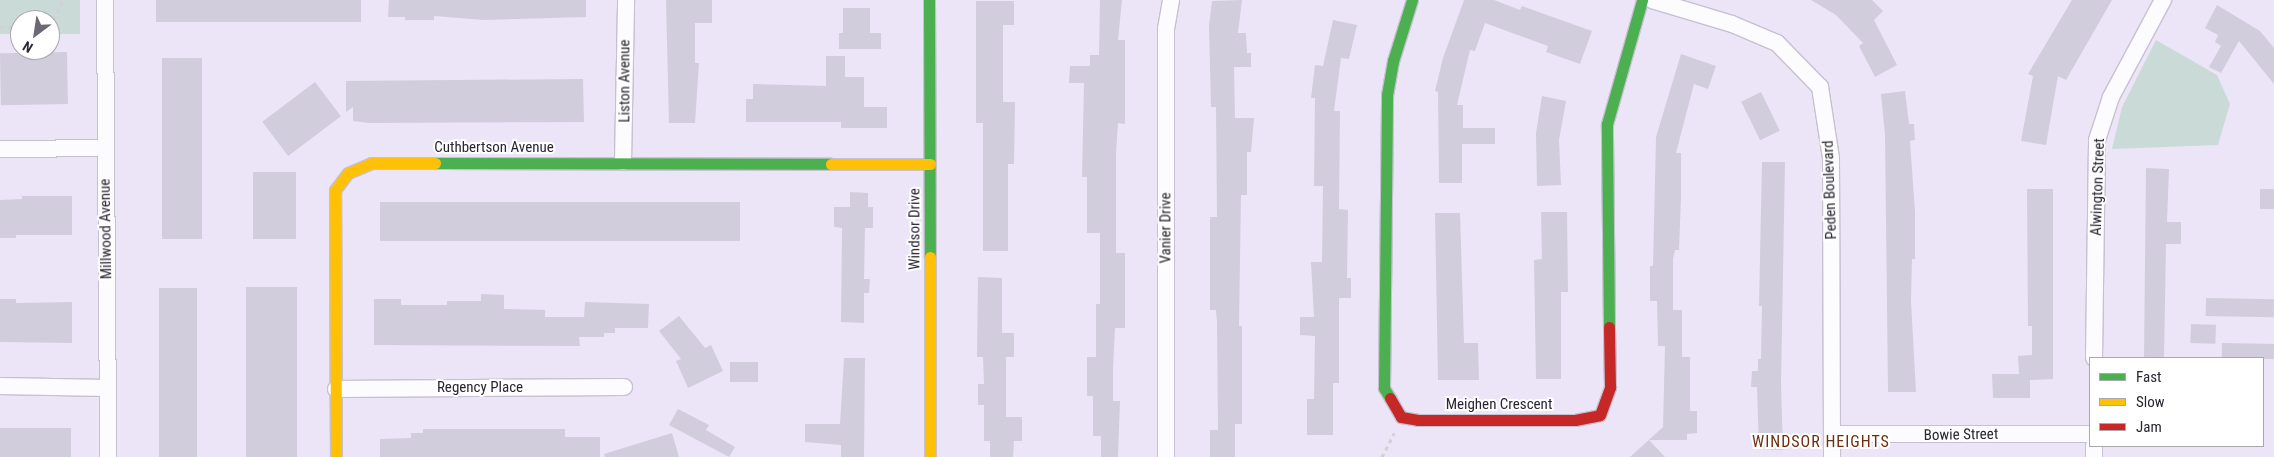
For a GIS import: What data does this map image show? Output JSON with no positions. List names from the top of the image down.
{
  "streets": {
    "street": [
      "Liston Avenue",
      "Cuthbertson Avenue",
      "Alwington Street",
      "Peden Boulevard",
      "Vanier Drive",
      "Millwood Avenue",
      "Windsor Drive",
      "Regency Place",
      "Meighen Crescent",
      "Bowie Street"
    ]
  },
  "crossings": [
    ["Liston Avenue", "Cuthbertson Avenue"],
    ["Cuthbertson Avenue", "Windsor Drive"],
    ["Cuthbertson Avenue", "Regency Place"],
    ["Peden Boulevard", "Bowie Street"]
  ],
  "districts": ["WINDSOR HEIGHTS"],
  "legend": ["Fast", "Slow", "Jam"],
  "north": "bottom left"
}
